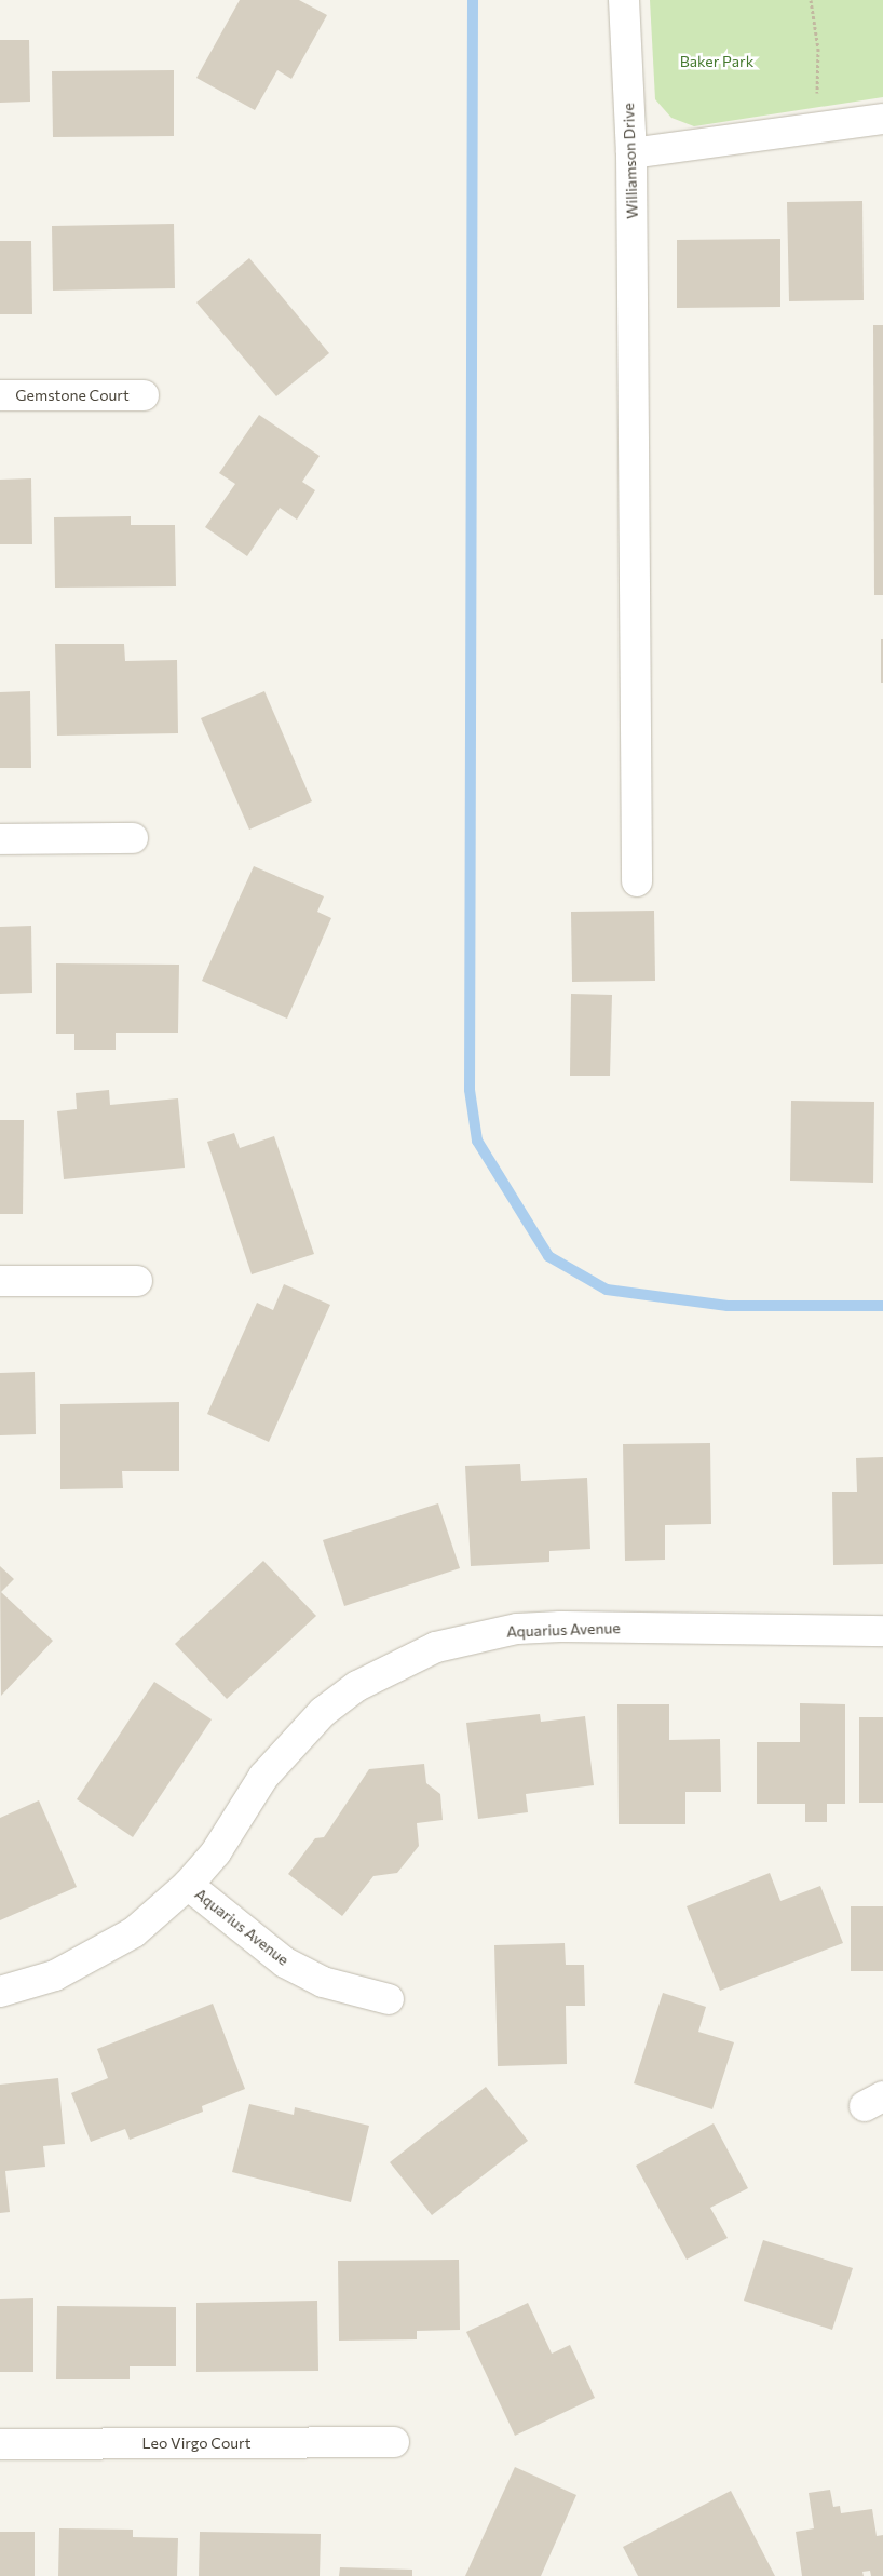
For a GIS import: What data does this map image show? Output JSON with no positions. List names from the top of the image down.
{
  "streets": {
    "street": [
      "Williamson Drive",
      "Gemstone Court",
      "Aquarius Avenue",
      "Leo Virgo Court"
    ]
  },
  "parks": ["Baker Park"]
}
